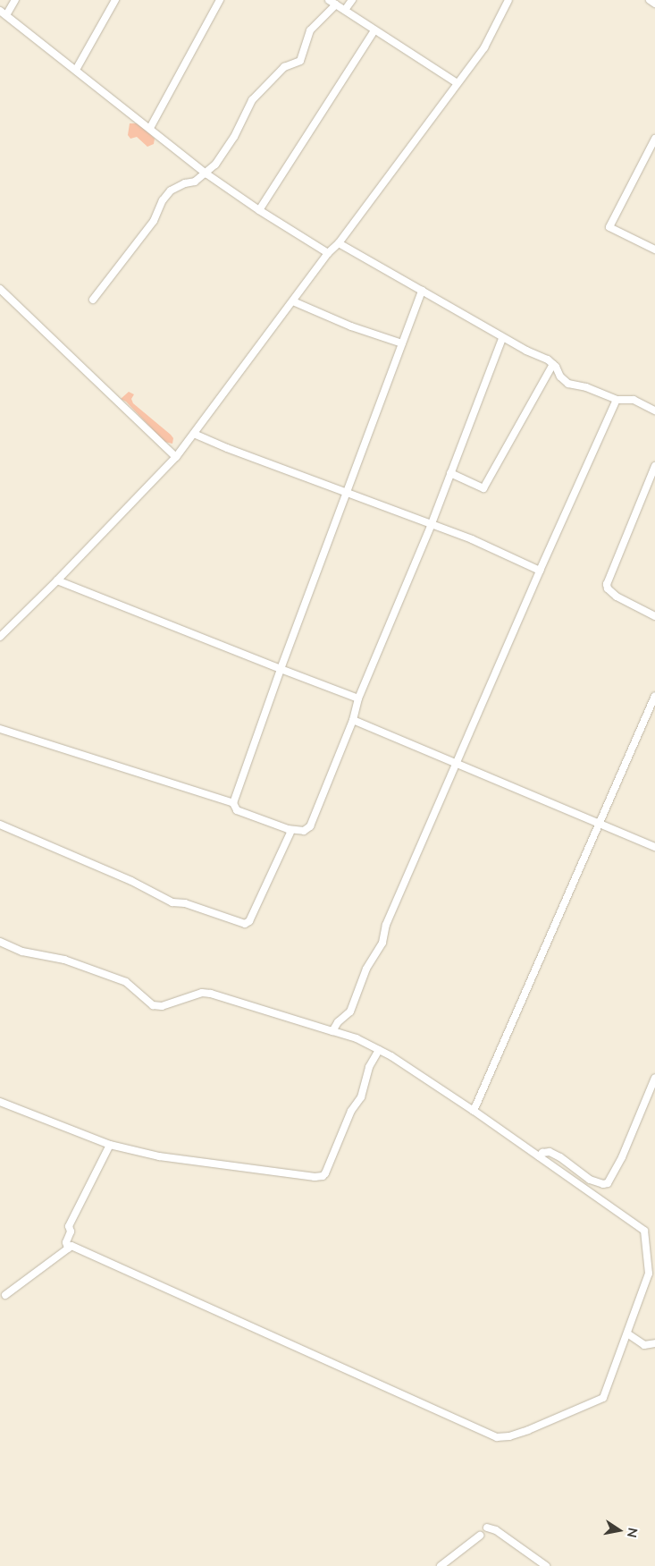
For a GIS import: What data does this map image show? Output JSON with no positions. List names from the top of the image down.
{
  "north": "right"
}
